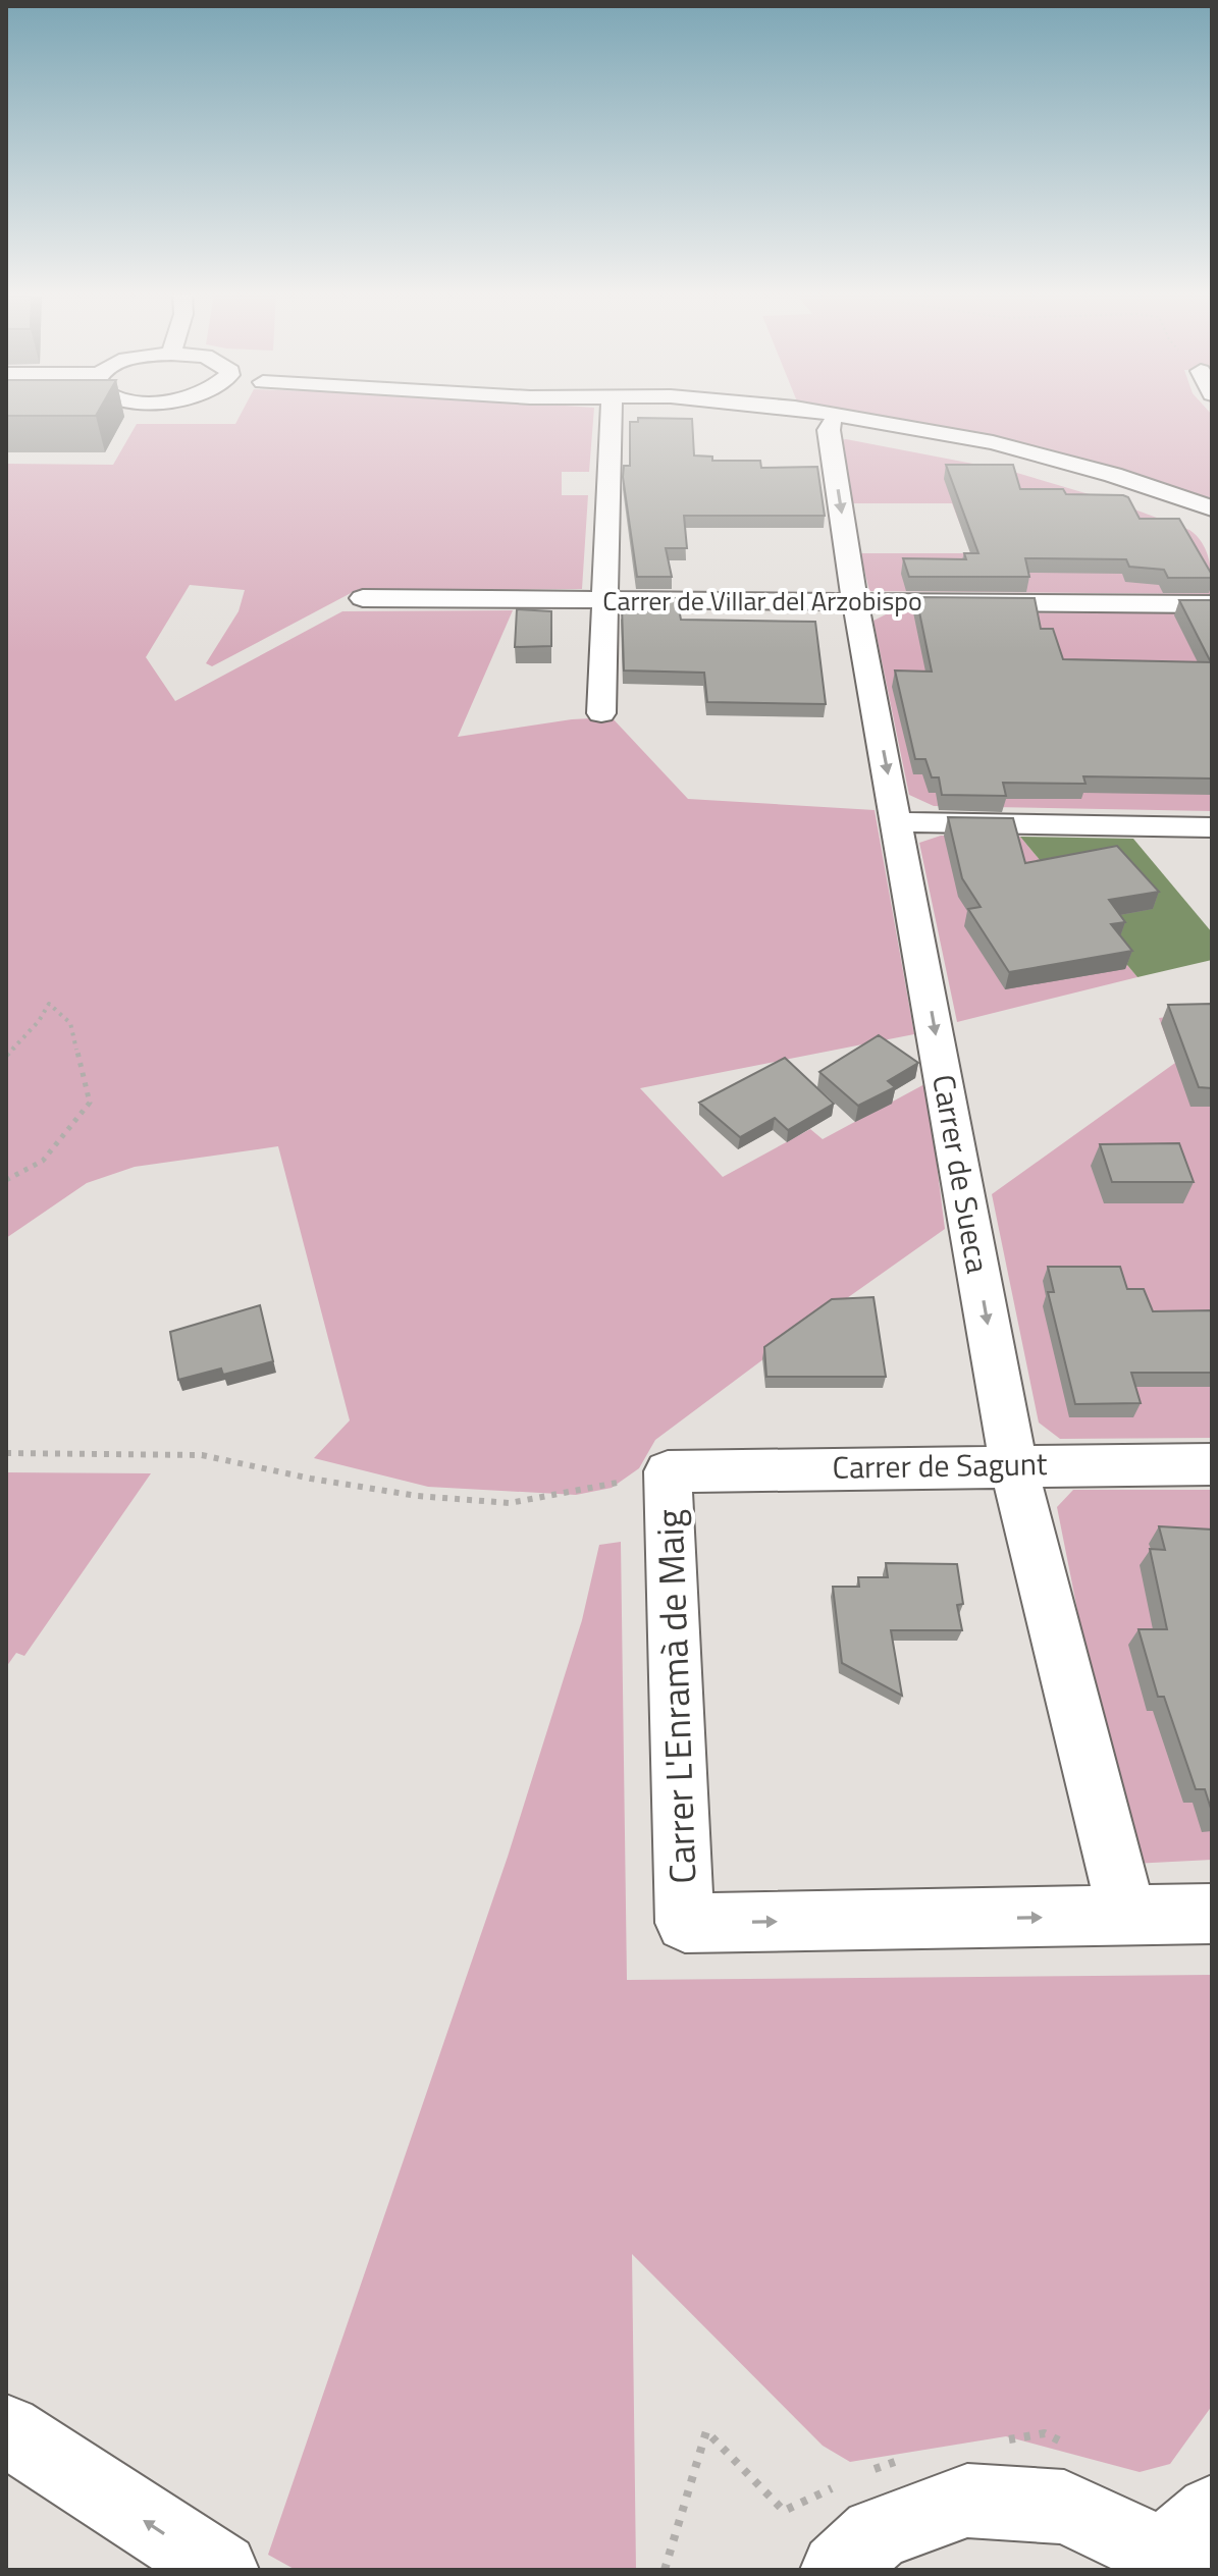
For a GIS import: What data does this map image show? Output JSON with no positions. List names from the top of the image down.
{
  "streets": {
    "street": [
      "Carrer de Villar del Arzobispo",
      "Carrer de Sueca",
      "Carrer de Sagunt",
      "Carrer L'Enramà de Maig"
    ]
  },
  "crossings": [
    ["Carrer de Villar del Arzobispo", "Carrer de Sueca"],
    ["Carrer de Sueca", "Carrer de Sagunt"],
    ["Carrer de Sueca", "Carrer L'Enramà de Maig"],
    ["Carrer de Sagunt", "Carrer L'Enramà de Maig"]
  ],
  "one_way": ["Carrer de Sueca"]
}
